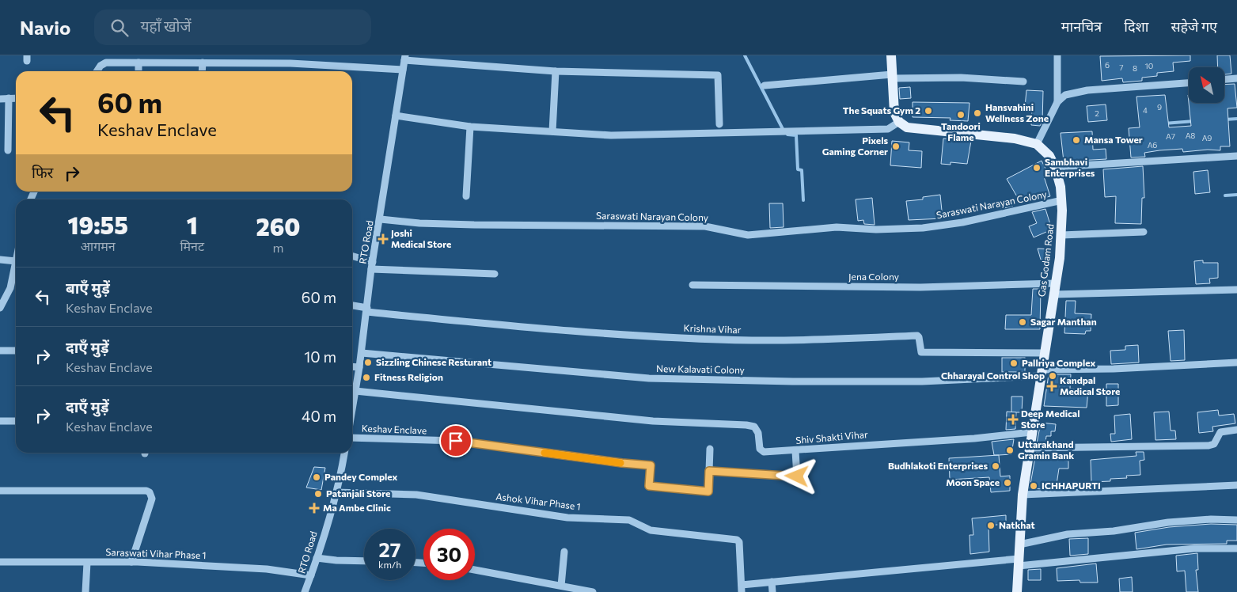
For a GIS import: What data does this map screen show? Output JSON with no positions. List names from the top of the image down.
{
  "streets": {
    "main road": ["Gas Godam Road"],
    "street": [
      "Saraswati Narayan Colony",
      "RTO Road",
      "Jena Colony",
      "Krishna Vihar",
      "New Kalavati Colony",
      "Keshav Enclave",
      "Shiv Shakti Vihar",
      "Ashok Vihar Phase 1",
      "Saraswati Vihar Phase 1"
    ]
  },
  "crossings": [
    ["Saraswati Narayan Colony", "RTO Road"],
    ["Saraswati Narayan Colony", "Gas Godam Road"],
    ["RTO Road", "Krishna Vihar"],
    ["RTO Road", "New Kalavati Colony"],
    ["RTO Road", "Shiv Shakti Vihar"],
    ["RTO Road", "Ashok Vihar Phase 1"],
    ["RTO Road", "Saraswati Vihar Phase 1"],
    ["Gas Godam Road", "Jena Colony"],
    ["Gas Godam Road", "Krishna Vihar"],
    ["Gas Godam Road", "New Kalavati Colony"],
    ["Gas Godam Road", "Shiv Shakti Vihar"]
  ],
  "places": {
    "other": [
      "The Squats Gym 2",
      "Hansvahini Wellness Zone",
      "Tandoori Flame",
      "Mansa Tower",
      "Pixels Gaming Corner",
      "Sambhavi Enterprises",
      "Sagar Manthan",
      "Sizzling Chinese Resturant",
      "Pallriya Complex",
      "Chharayal Control Shop",
      "Fitness Religion",
      "Uttarakhand Gramin Bank",
      "Budhlakoti Enterprises",
      "Pandey Complex",
      "Moon Space",
      "ICHHAPURTI",
      "Patanjali Store",
      "Natkhat"
    ],
    "health": [
      "Joshi Medical Store",
      "Kandpal Medical Store",
      "Deep Medical Store",
      "Ma Ambe Clinic"
    ]
  },
  "house_numbers": [
    "6",
    "10",
    "7",
    "8",
    "9",
    "4",
    "2",
    "A8",
    "A7",
    "A9",
    "A6"
  ],
  "north": "top left",
  "page": {
    "header": "Navio",
    "search": "यहाँ खोजें",
    "nav": ["मानचित्र", "दिशा", "सहेजे गए"],
    "turn": ["60 m", "Keshav Enclave"],
    "then": "फिर",
    "eta": [
      "19:55",
      "आगमन",
      "1",
      "मिनट",
      "260",
      "m"
    ],
    "list": [
      {
        "name": "बाएँ मुड़ें",
        "note": "Keshav Enclave",
        "value": "60 m"
      },
      {
        "name": "दाएँ मुड़ें",
        "note": "Keshav Enclave",
        "value": "10 m"
      },
      {
        "name": "दाएँ मुड़ें",
        "note": "Keshav Enclave",
        "value": "40 m"
      }
    ],
    "speed": "27 km/h",
    "limit": "30"
  }
}
